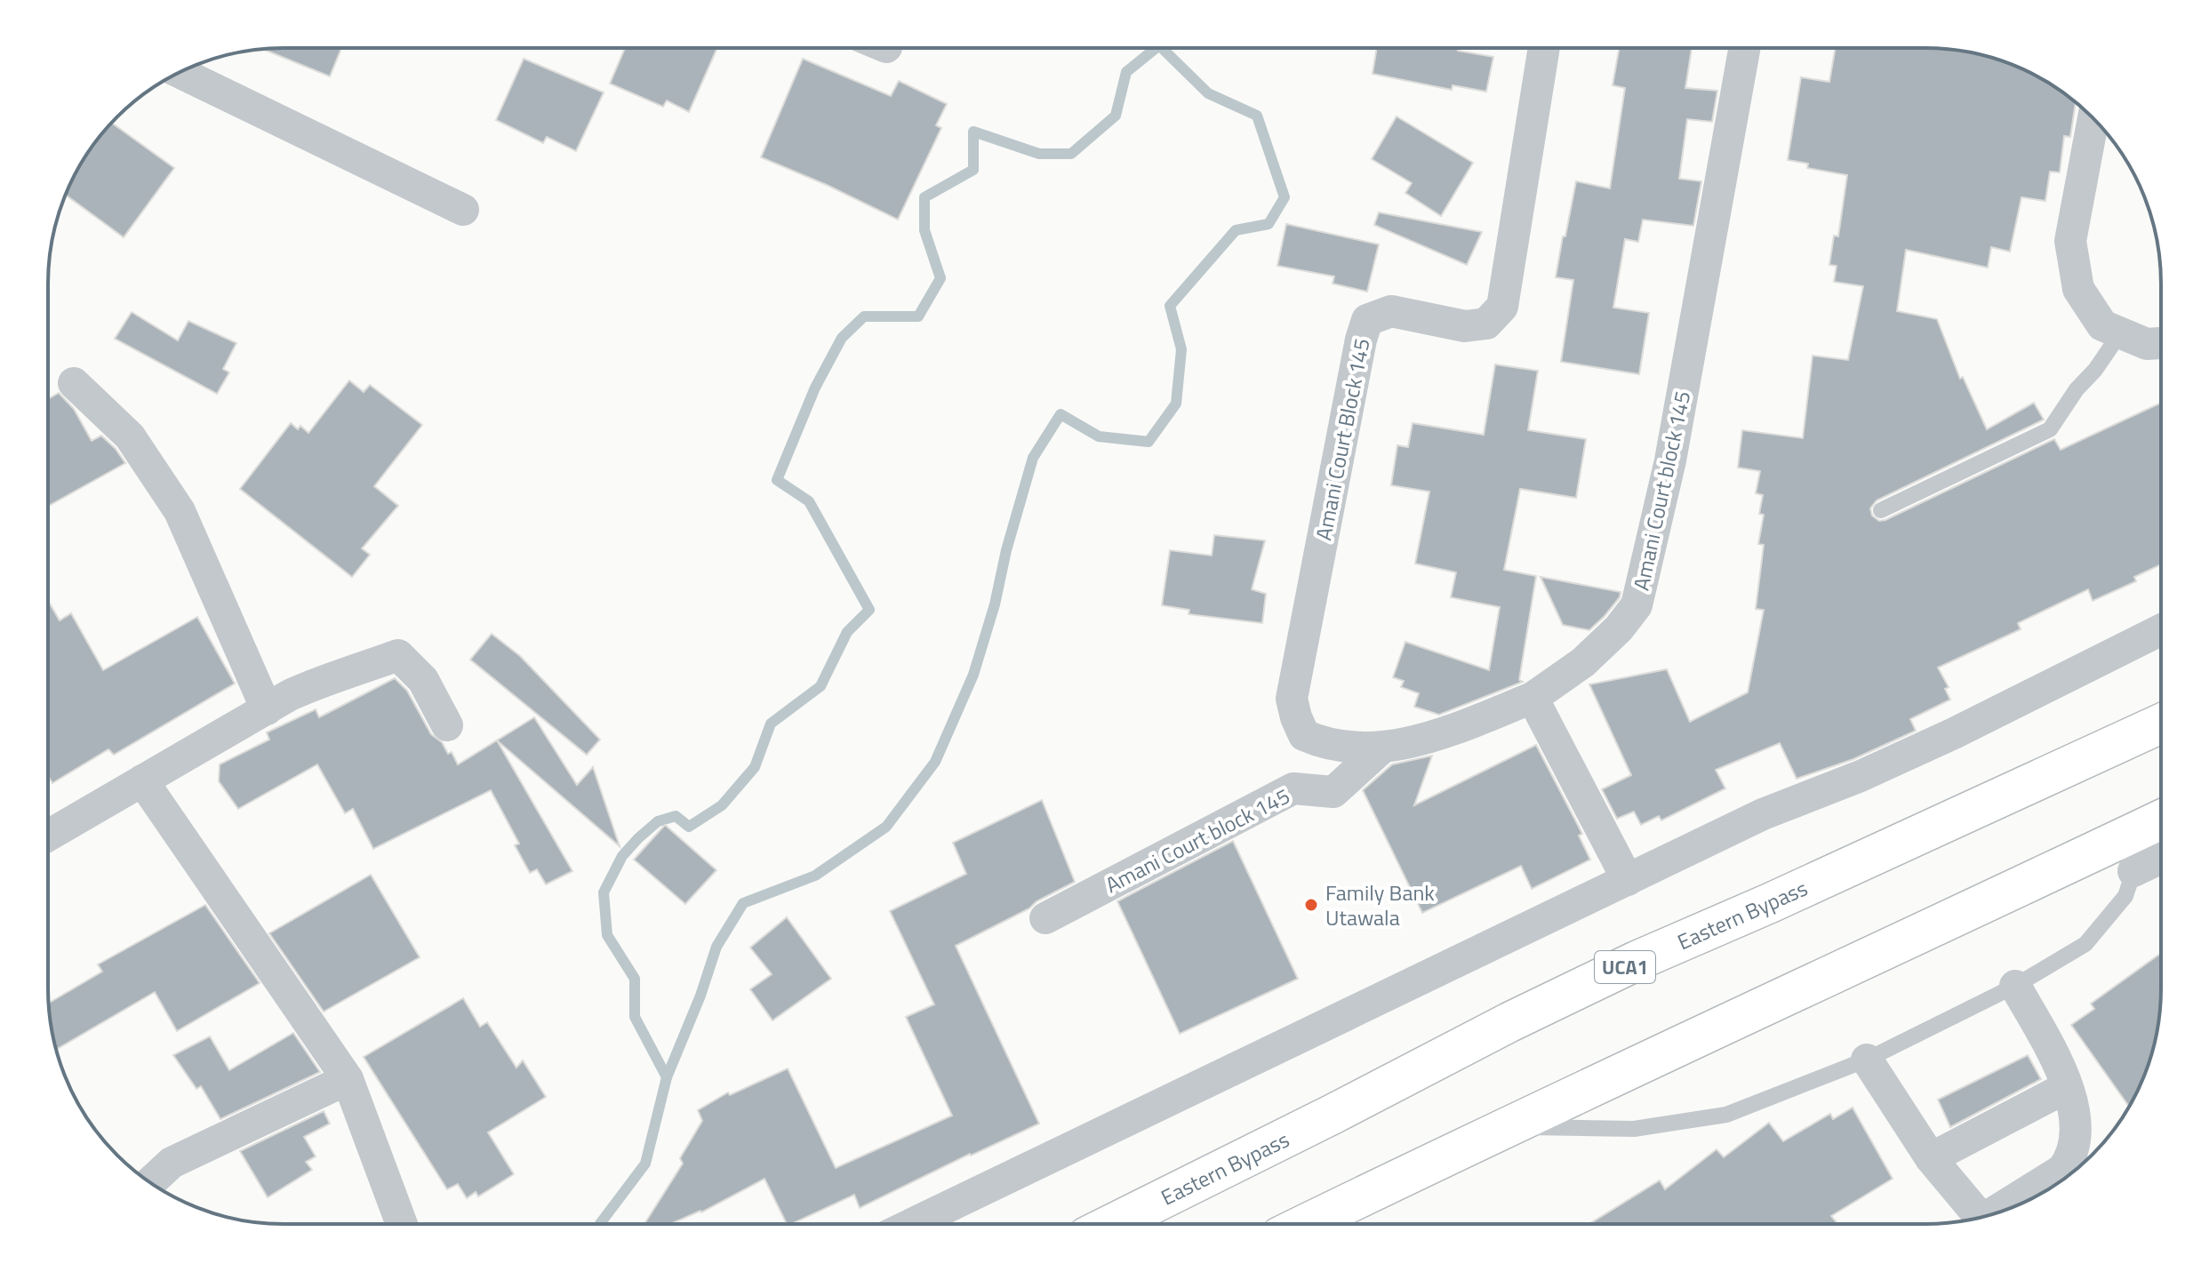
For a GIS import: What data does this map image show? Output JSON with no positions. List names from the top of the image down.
{
  "streets": {
    "main road": ["Eastern Bypass", "UCA1"],
    "street": ["Amani Court Block 145", "Amani Court block 145"]
  },
  "crossings": [
    ["Amani Court Block 145", "Amani Court block 145"]
  ],
  "places": ["Family Bank Utawala"]
}
